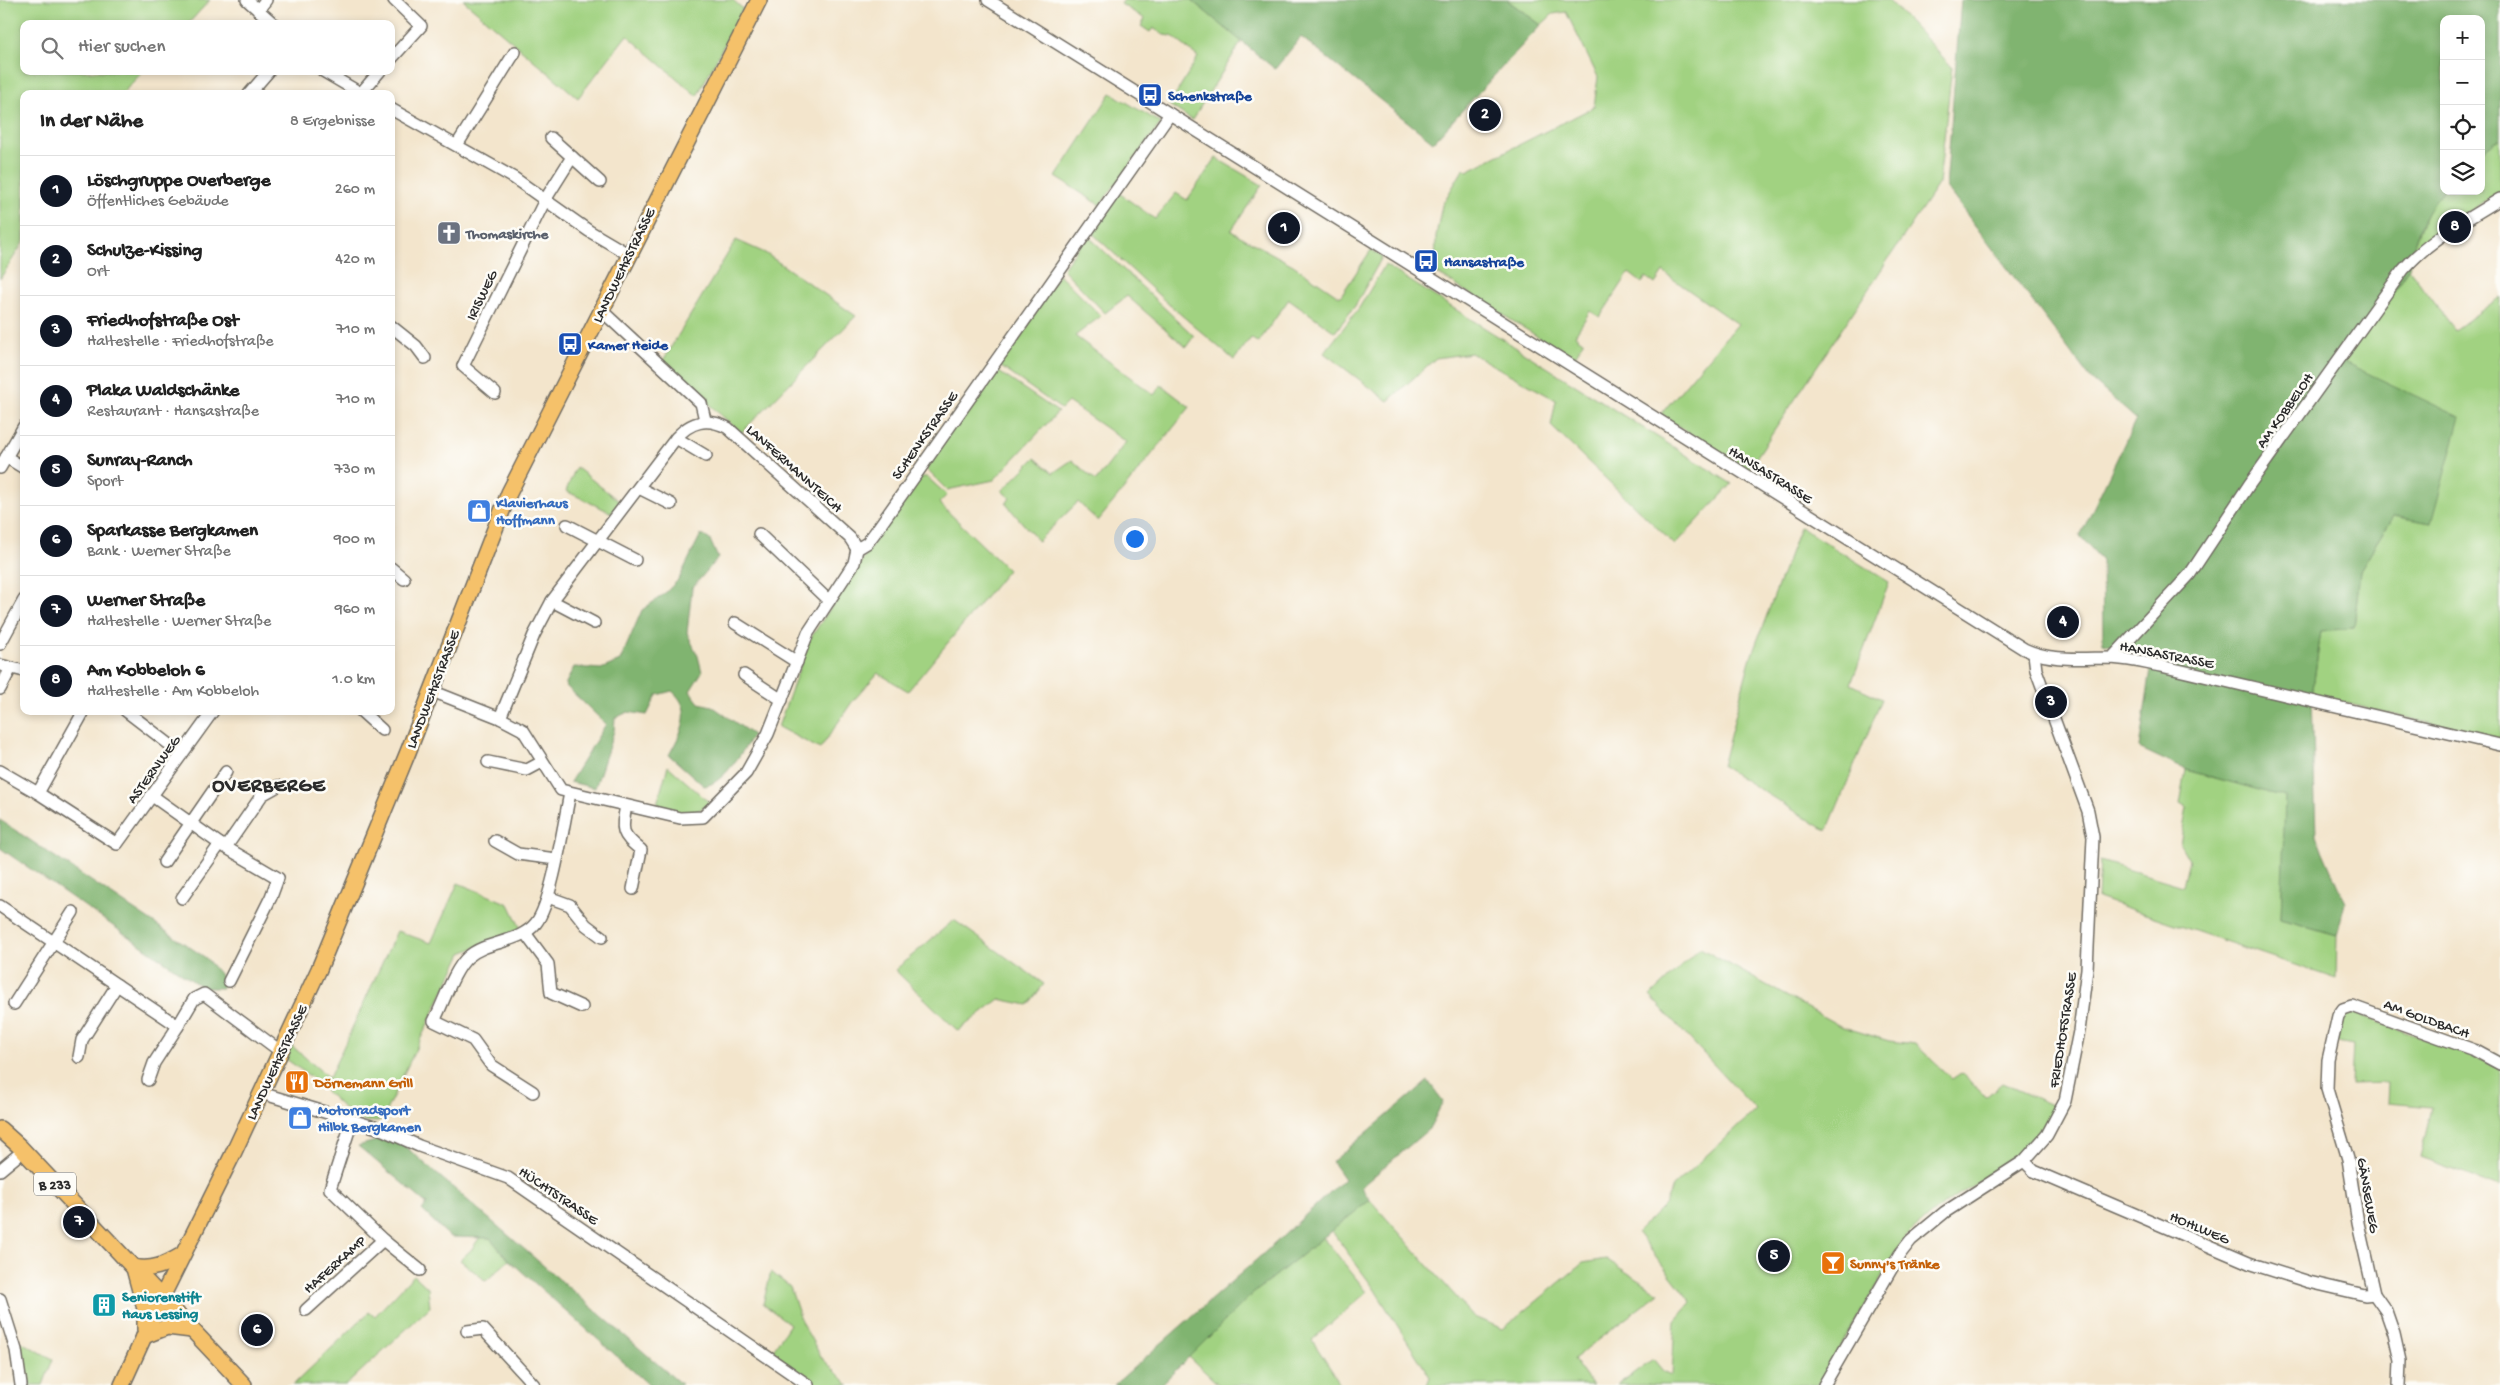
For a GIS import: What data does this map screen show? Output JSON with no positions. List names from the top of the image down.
{
  "streets": {
    "main road": ["LANDWEHRSTRASSE", "B 233"],
    "street": [
      "IRISWEG",
      "AM KOBBELOH",
      "SCHENKSTRASSE",
      "LANFERMANNTEICH",
      "HANSASTRASSE",
      "ASTERNWEG",
      "AM GOLDBACH",
      "FRIEDHOFSTRASSE",
      "HÜCHTSTRASSE",
      "GÄNSEWEG",
      "HOHLWEG",
      "HAFERKAMP"
    ]
  },
  "crossings": [
    ["LANDWEHRSTRASSE", "B 233"],
    ["LANDWEHRSTRASSE", "HÜCHTSTRASSE"],
    ["AM KOBBELOH", "HANSASTRASSE"],
    ["SCHENKSTRASSE", "LANFERMANNTEICH"],
    ["SCHENKSTRASSE", "HANSASTRASSE"],
    ["HANSASTRASSE", "FRIEDHOFSTRASSE"],
    ["AM GOLDBACH", "GÄNSEWEG"],
    ["FRIEDHOFSTRASSE", "HOHLWEG"],
    ["HÜCHTSTRASSE", "HAFERKAMP"],
    ["GÄNSEWEG", "HOHLWEG"]
  ],
  "districts": ["OVERBERGE"],
  "places": {
    "bus stop": ["Schenkstraße", "Hansastraße", "Kamer Heide"],
    "church": ["Thomaskirche"],
    "shop": ["Klavierhaus Hoffmann", "Motorradsport Hilbk Bergkamen"],
    "restaurant": ["Dörnemann Grill"],
    "bar": ["Sunny's Tränke"],
    "building": ["Seniorenstift Haus Lessing"]
  },
  "page": {
    "map_buttons": ["+", "−"],
    "search": "Hier suchen",
    "heading": ["In der Nähe", "8 Ergebnisse"],
    "pins": [
      "2",
      "8",
      "1",
      "4",
      "3",
      "7",
      "5",
      "6"
    ],
    "list": [
      {
        "mark": "1",
        "name": "Löschgruppe Overberge",
        "note": "Öffentliches Gebäude",
        "value": "260 m"
      },
      {
        "mark": "2",
        "name": "Schulze-Kissing",
        "note": "Ort",
        "value": "420 m"
      },
      {
        "mark": "3",
        "name": "Friedhofstraße Ost",
        "note": "Haltestelle · Friedhofstraße",
        "value": "710 m"
      },
      {
        "mark": "4",
        "name": "Plaka Waldschänke",
        "note": "Restaurant · Hansastraße",
        "value": "710 m"
      },
      {
        "mark": "5",
        "name": "Sunray-Ranch",
        "note": "Sport",
        "value": "730 m"
      },
      {
        "mark": "6",
        "name": "Sparkasse Bergkamen",
        "note": "Bank · Werner Straße",
        "value": "900 m"
      },
      {
        "mark": "7",
        "name": "Werner Straße",
        "note": "Haltestelle · Werner Straße",
        "value": "960 m"
      },
      {
        "mark": "8",
        "name": "Am Kobbeloh 6",
        "note": "Haltestelle · Am Kobbeloh",
        "value": "1.0 km"
      }
    ]
  }
}
